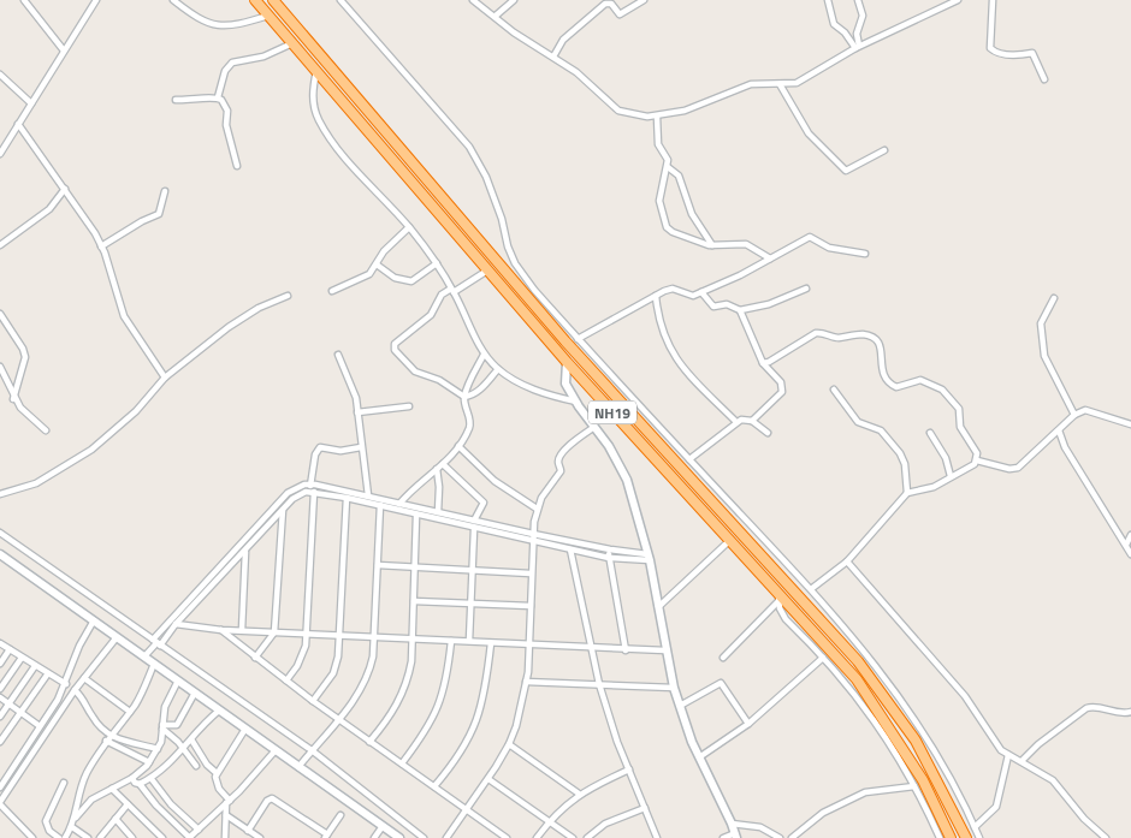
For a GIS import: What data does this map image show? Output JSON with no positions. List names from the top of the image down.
{
  "streets": {
    "highway": ["NH19"]
  }
}
